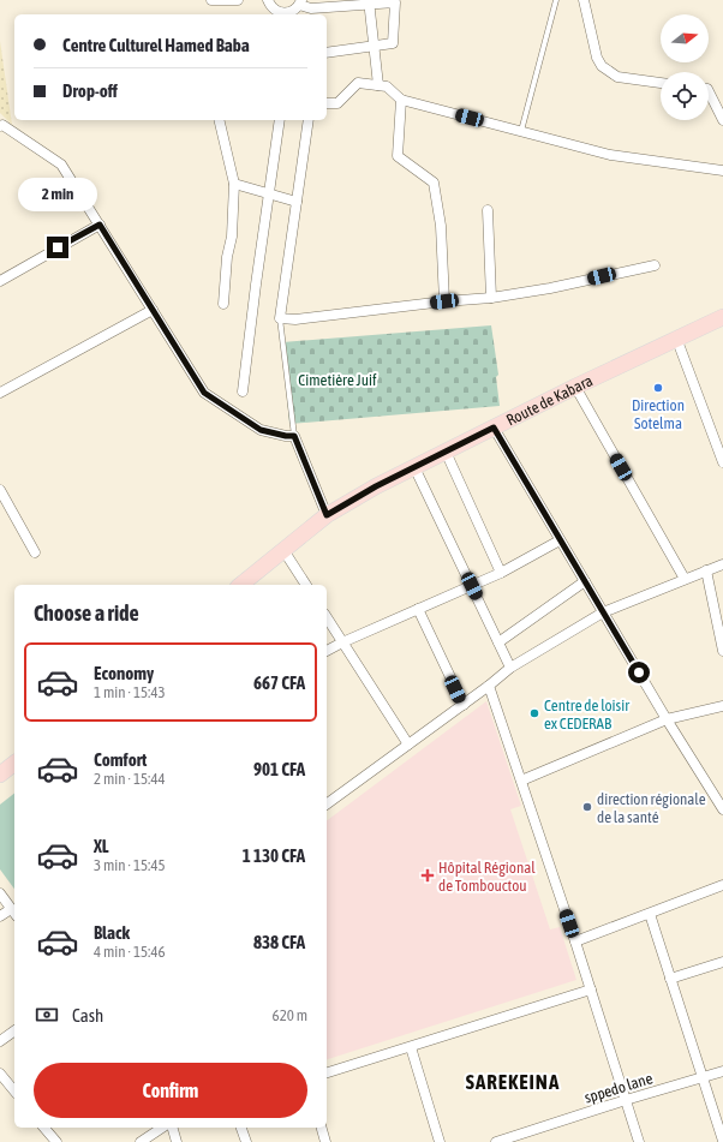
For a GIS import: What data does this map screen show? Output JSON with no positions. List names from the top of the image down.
{
  "streets": {
    "main road": ["Route de Kabara"],
    "street": ["sppedo lane"]
  },
  "districts": ["SAREKEINA"],
  "parks": ["Cimetière Juif"],
  "places": {
    "other": ["Direction Sotelma", "Centre de loisir ex CEDERAB", "direction régionale de la santé"],
    "health": ["Hôpital Régional de Tombouctou"]
  },
  "north": "right",
  "page": {
    "banner": ["Centre Culturel Hamed Baba", "Drop-off"],
    "bubble": "2 min",
    "heading": "Choose a ride",
    "list": [
      {
        "name": "Economy",
        "note": "1 min · 15:43",
        "value": "667 CFA"
      },
      {
        "name": "Comfort",
        "note": "2 min · 15:44",
        "value": "901 CFA"
      },
      {
        "name": "XL",
        "note": "3 min · 15:45",
        "value": "1 130 CFA"
      },
      {
        "name": "Black",
        "note": "4 min · 15:46",
        "value": "838 CFA"
      }
    ],
    "pay": ["Cash", "620 m"],
    "buttons": "Confirm"
  }
}
